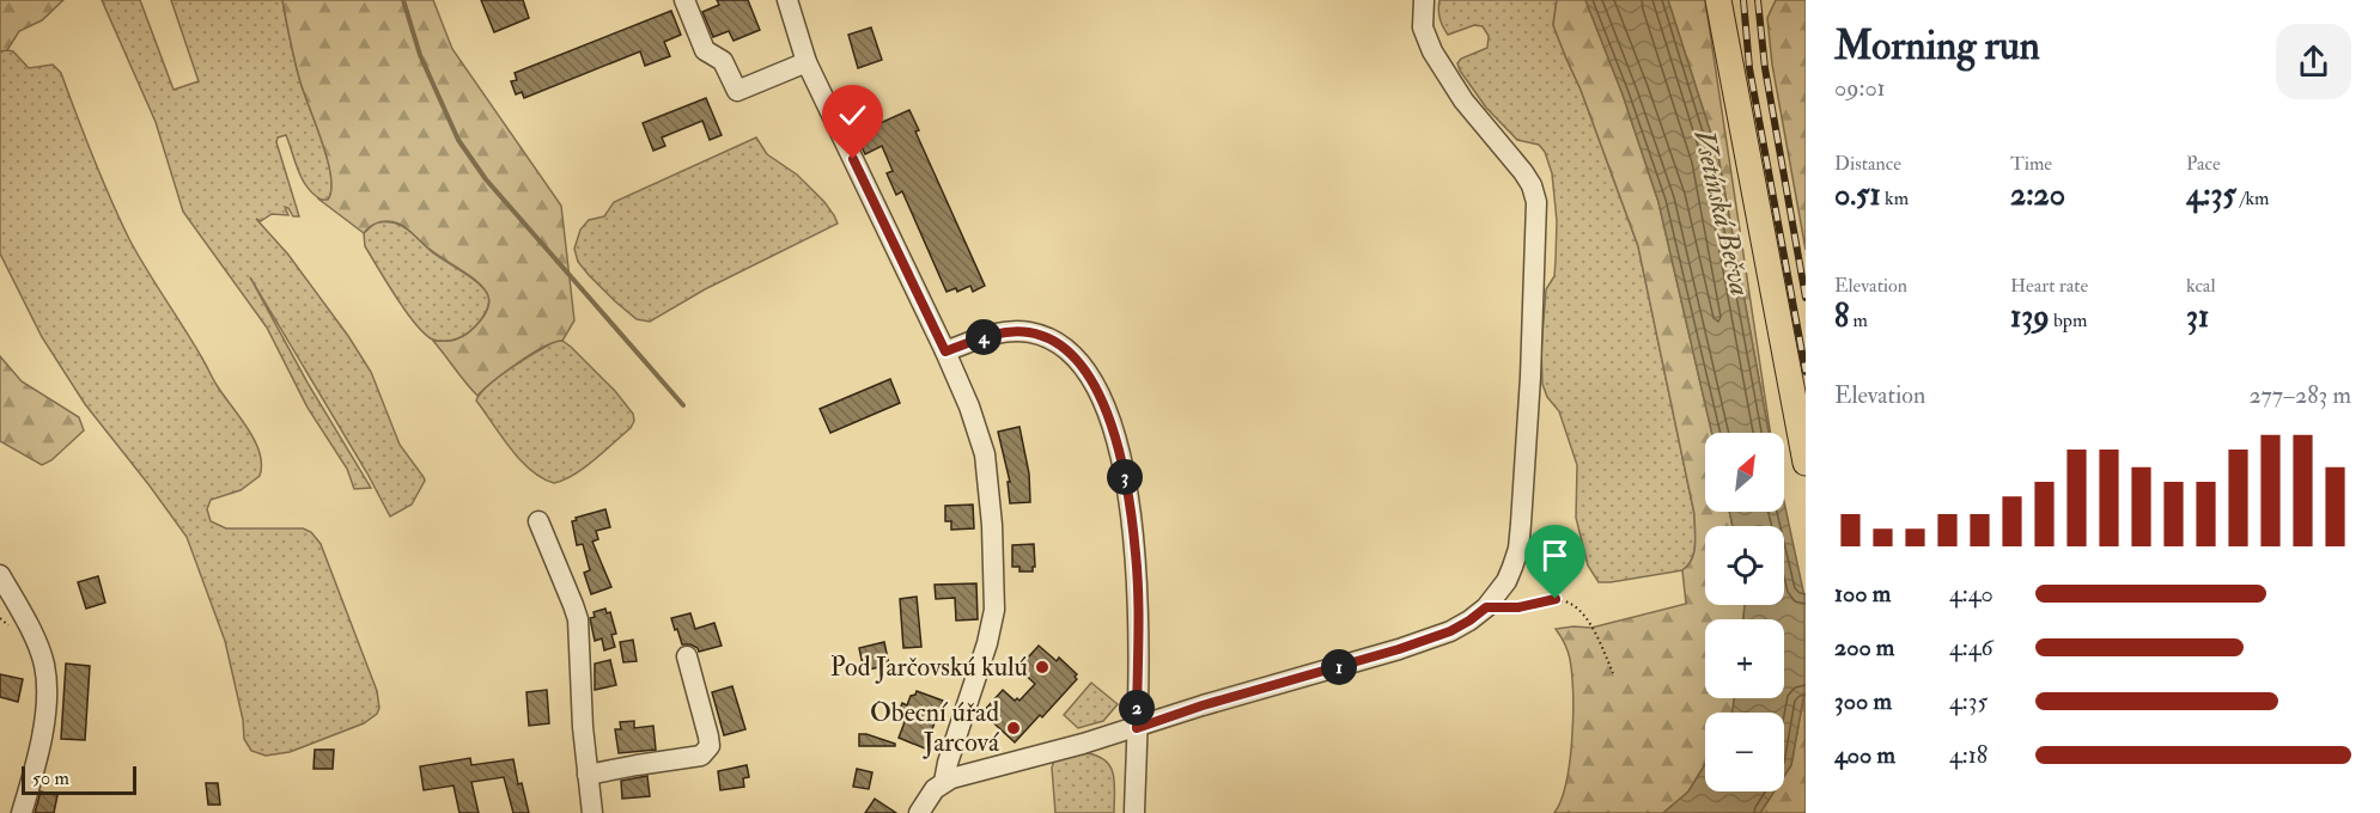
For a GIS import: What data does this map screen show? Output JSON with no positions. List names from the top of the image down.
{
  "water": ["Vsetínská Bečva"],
  "places": ["Pod Jarčovskú kulú", "Obecní úřad Jarcová"],
  "scale_bar": "50 m",
  "north": "top right",
  "page": {
    "heading": ["Morning run", "09:01"],
    "stats": [
      ["Distance", "0.51 km"],
      ["Time", "2:20"],
      ["Pace", "4:35 /km"],
      ["Elevation", "8 m"],
      ["Heart rate", "139 bpm"],
      ["kcal", "31"]
    ],
    "pins": [
      "4",
      "3",
      "1",
      "2"
    ],
    "chart": ["Elevation", "277–283 m"],
    "map_buttons": ["+", "−"],
    "list": [
      {
        "name": "100 m",
        "note": "4:40"
      },
      {
        "name": "200 m",
        "note": "4:46"
      },
      {
        "name": "300 m",
        "note": "4:35"
      },
      {
        "name": "400 m",
        "note": "4:18"
      }
    ],
    "scale": "50 m"
  }
}
